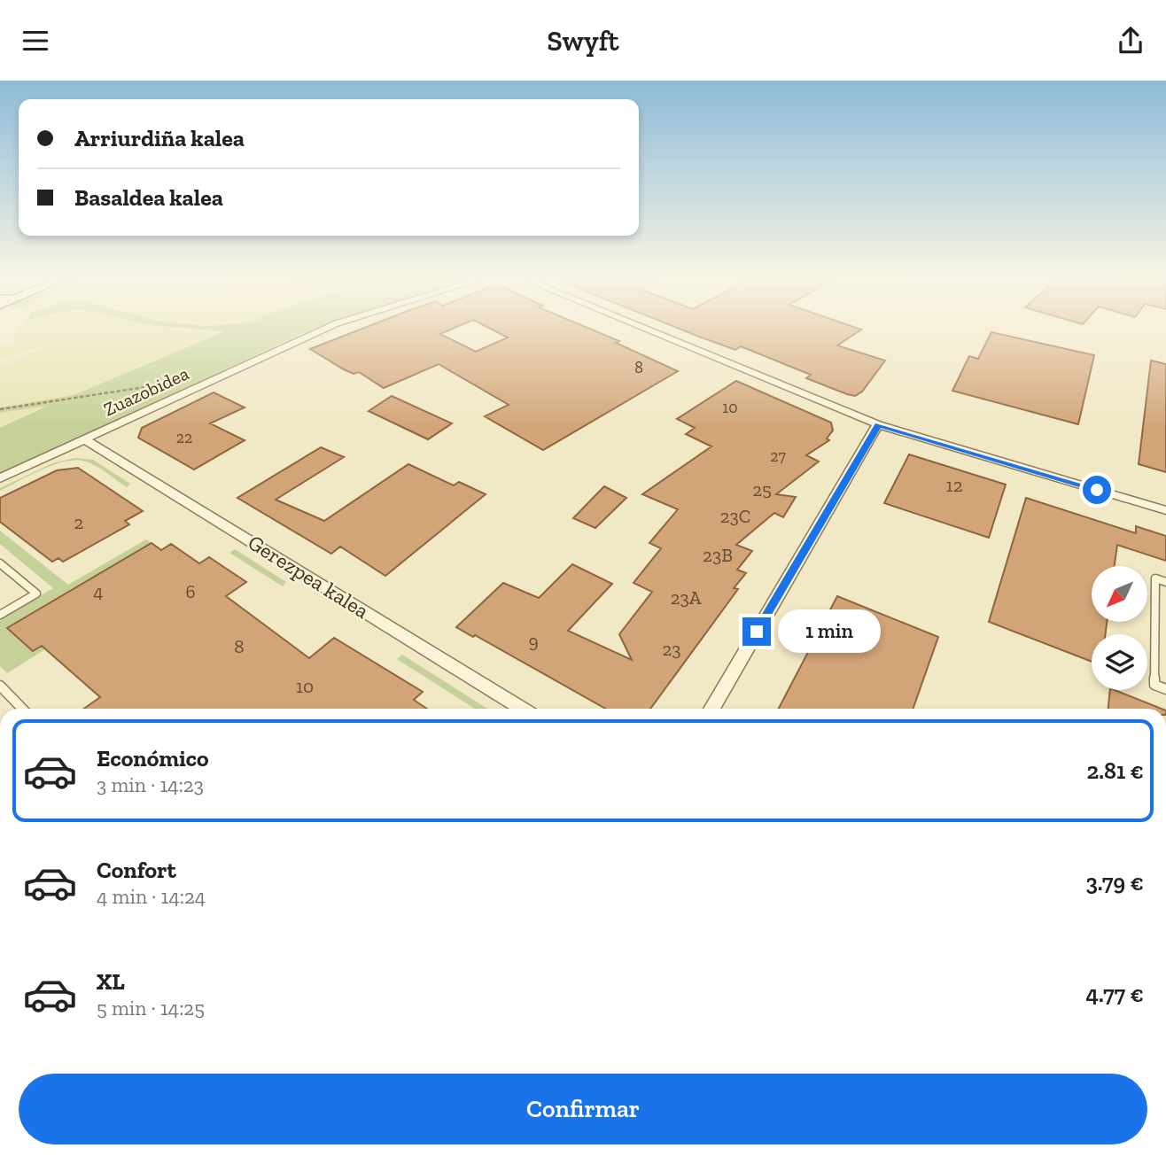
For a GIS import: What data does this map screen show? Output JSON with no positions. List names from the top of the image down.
{
  "streets": {
    "street": ["Zuazobidea", "Gerezpea kalea"]
  },
  "crossings": [
    ["Zuazobidea", "Gerezpea kalea"]
  ],
  "house_numbers": [
    "8",
    "10",
    "22",
    "27",
    "12",
    "25",
    "23C",
    "2",
    "23B",
    "4",
    "6",
    "23A",
    "9",
    "8",
    "23",
    "10"
  ],
  "north": "bottom left",
  "page": {
    "header": "Swyft",
    "banner": ["Arriurdiña kalea", "Basaldea kalea"],
    "bubble": "1 min",
    "list": [
      {
        "name": "Económico",
        "note": "3 min · 14:23",
        "value": "2.81 €"
      },
      {
        "name": "Confort",
        "note": "4 min · 14:24",
        "value": "3.79 €"
      },
      {
        "name": "XL",
        "note": "5 min · 14:25",
        "value": "4.77 €"
      }
    ],
    "buttons": "Confirmar"
  }
}
